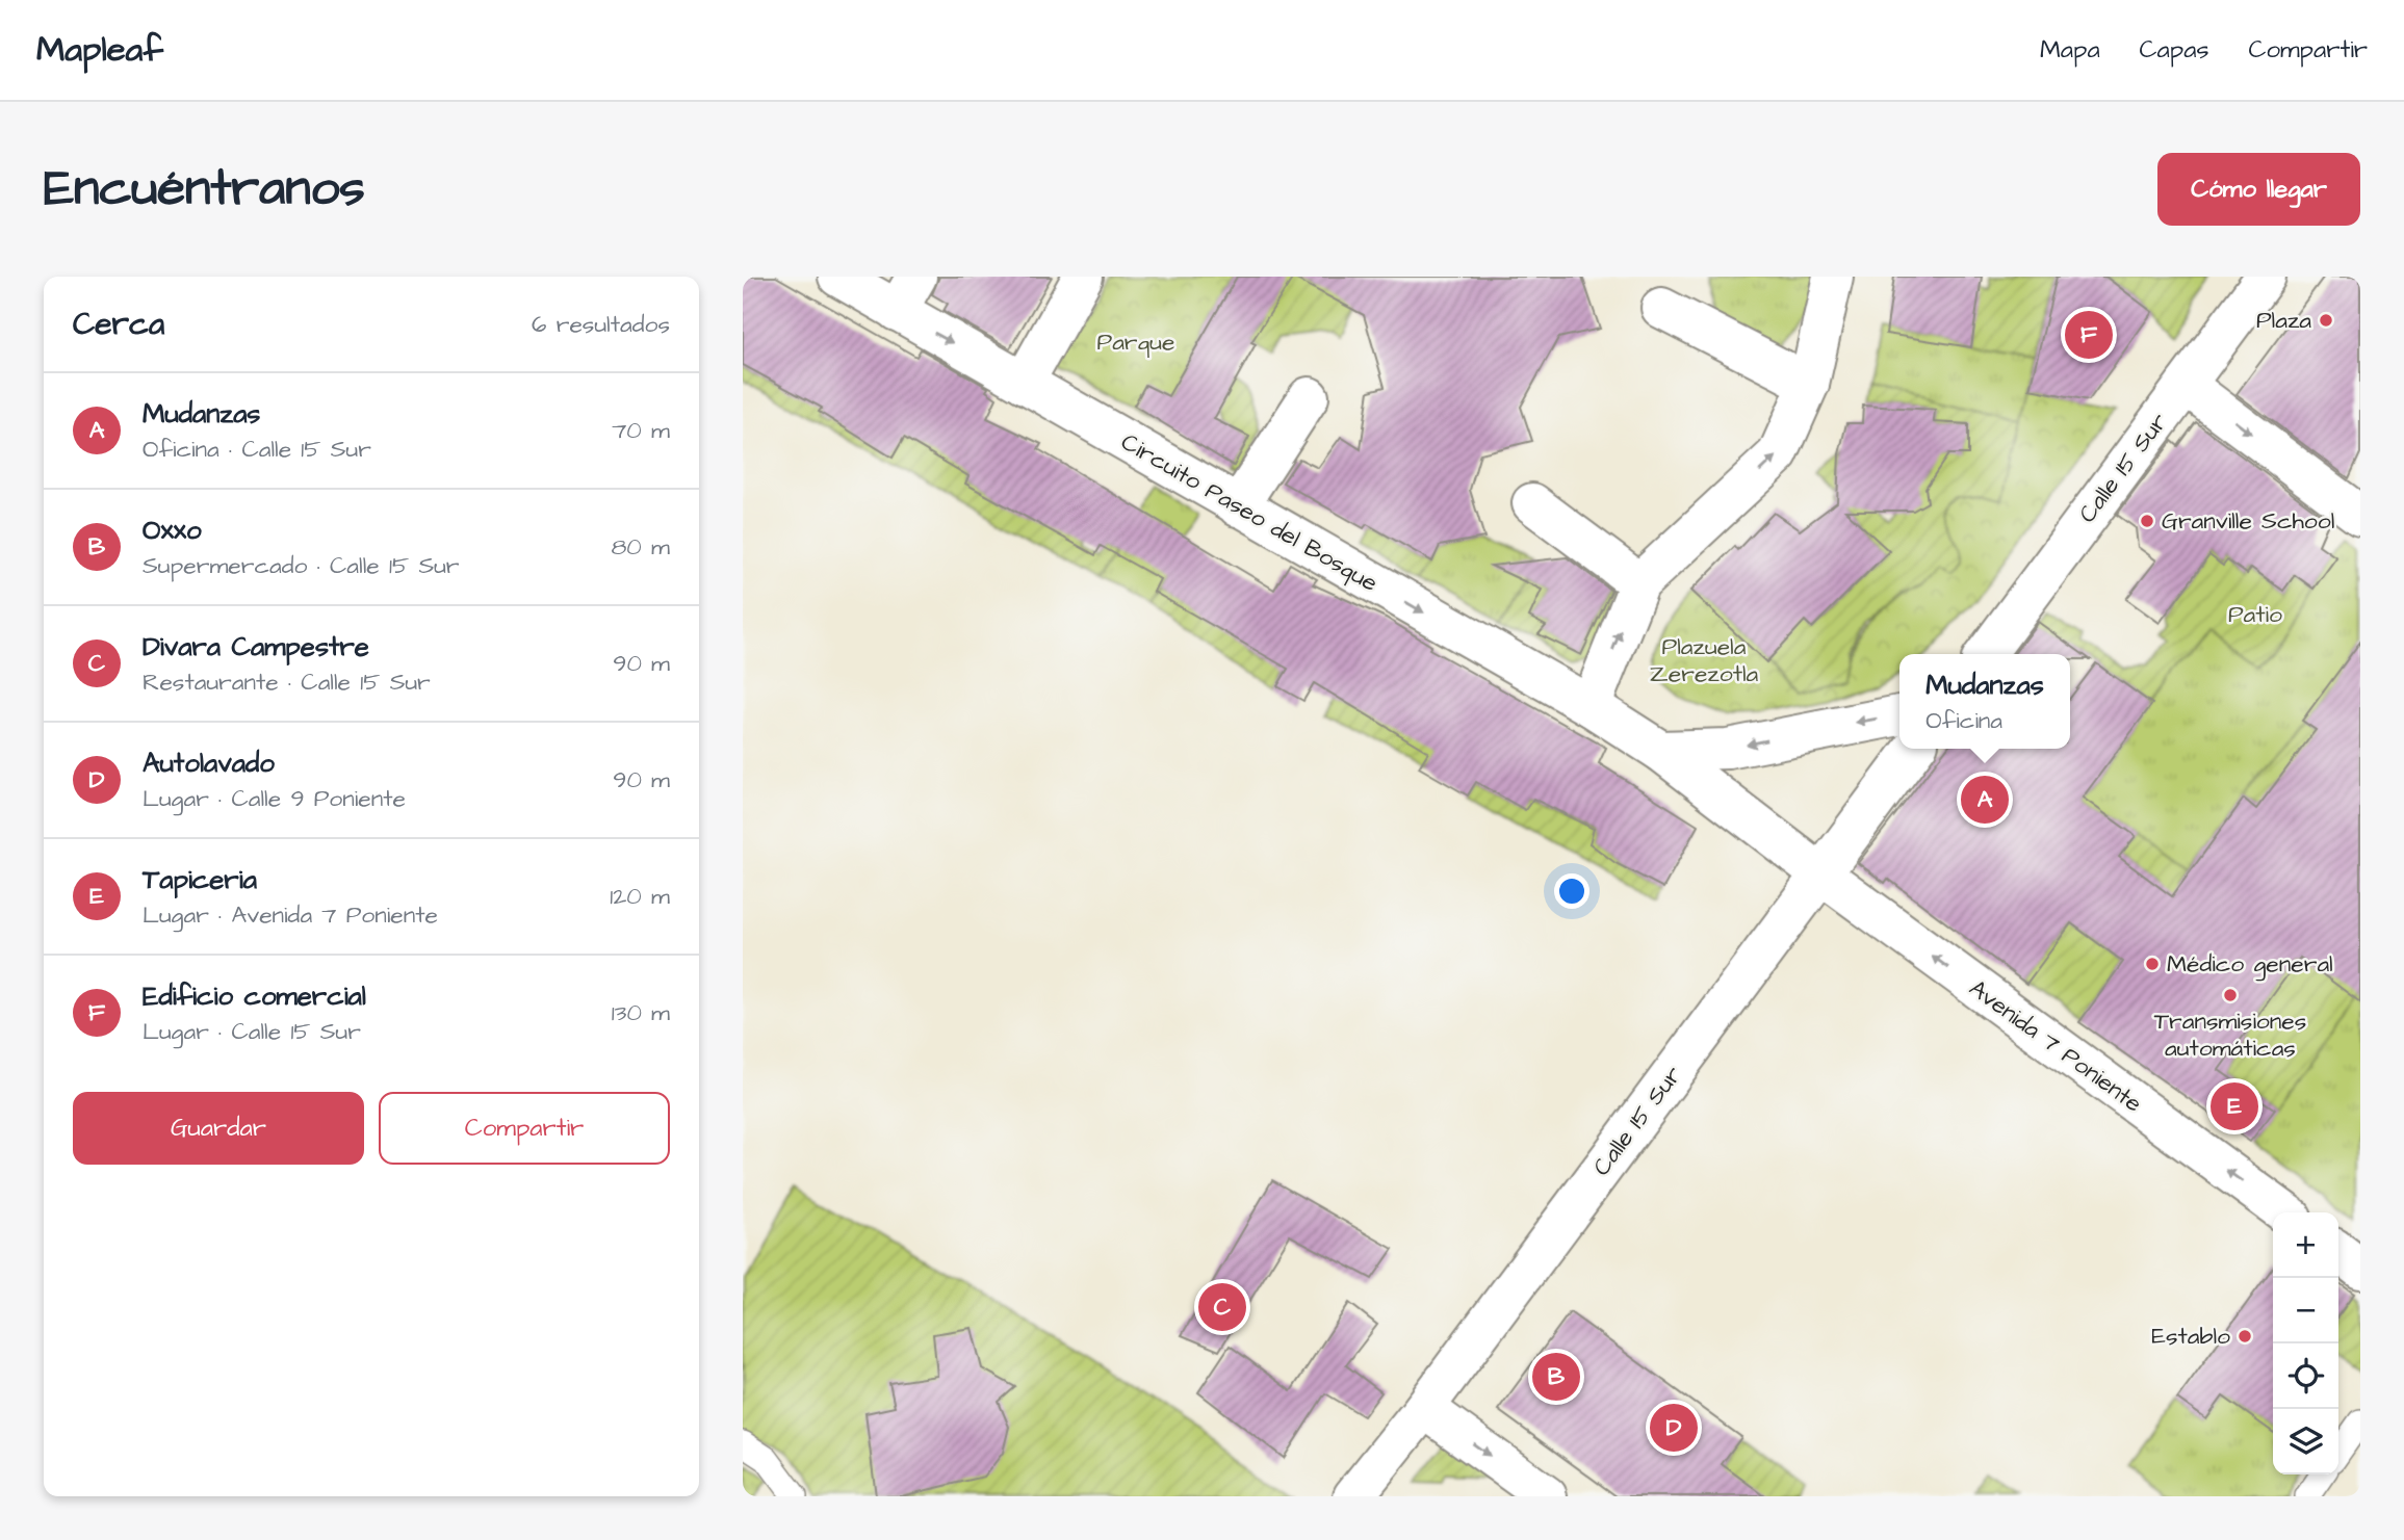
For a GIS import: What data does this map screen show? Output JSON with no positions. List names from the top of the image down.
{
  "streets": {
    "street": ["Calle 15 Sur", "Circuito Paseo del Bosque", "Avenida 7 Poniente"]
  },
  "crossings": [
    ["Calle 15 Sur", "Circuito Paseo del Bosque"],
    ["Calle 15 Sur", "Avenida 7 Poniente"],
    ["Circuito Paseo del Bosque", "Avenida 7 Poniente"]
  ],
  "one_way": ["Circuito Paseo del Bosque", "Avenida 7 Poniente"],
  "parks": ["Parque", "Patio", "Plazuela Zerezotla"],
  "places": [
    "Plaza",
    "Granville School",
    "Médico general",
    "Transmisiones automáticas",
    "Establo"
  ],
  "page": {
    "header": "Mapleaf",
    "nav": ["Mapa", "Capas", "Compartir"],
    "buttons": [
      "Cómo llegar",
      ["Guardar", "Compartir"]
    ],
    "title": "Encuéntranos",
    "heading": ["Cerca", "6 resultados"],
    "pins": [
      "F",
      "A",
      "E",
      "C",
      "B",
      "D"
    ],
    "list": [
      {
        "mark": "A",
        "name": "Mudanzas",
        "note": "Oficina · Calle 15 Sur",
        "value": "70 m"
      },
      {
        "mark": "B",
        "name": "Oxxo",
        "note": "Supermercado · Calle 15 Sur",
        "value": "80 m"
      },
      {
        "mark": "C",
        "name": "Divara Campestre",
        "note": "Restaurante · Calle 15 Sur",
        "value": "90 m"
      },
      {
        "mark": "D",
        "name": "Autolavado",
        "note": "Lugar · Calle 9 Poniente",
        "value": "90 m"
      },
      {
        "mark": "E",
        "name": "Tapiceria",
        "note": "Lugar · Avenida 7 Poniente",
        "value": "120 m"
      },
      {
        "mark": "F",
        "name": "Edificio comercial",
        "note": "Lugar · Calle 15 Sur",
        "value": "130 m"
      }
    ],
    "popup": ["Mudanzas", "Oficina"],
    "map_buttons": ["+", "−"]
  }
}
